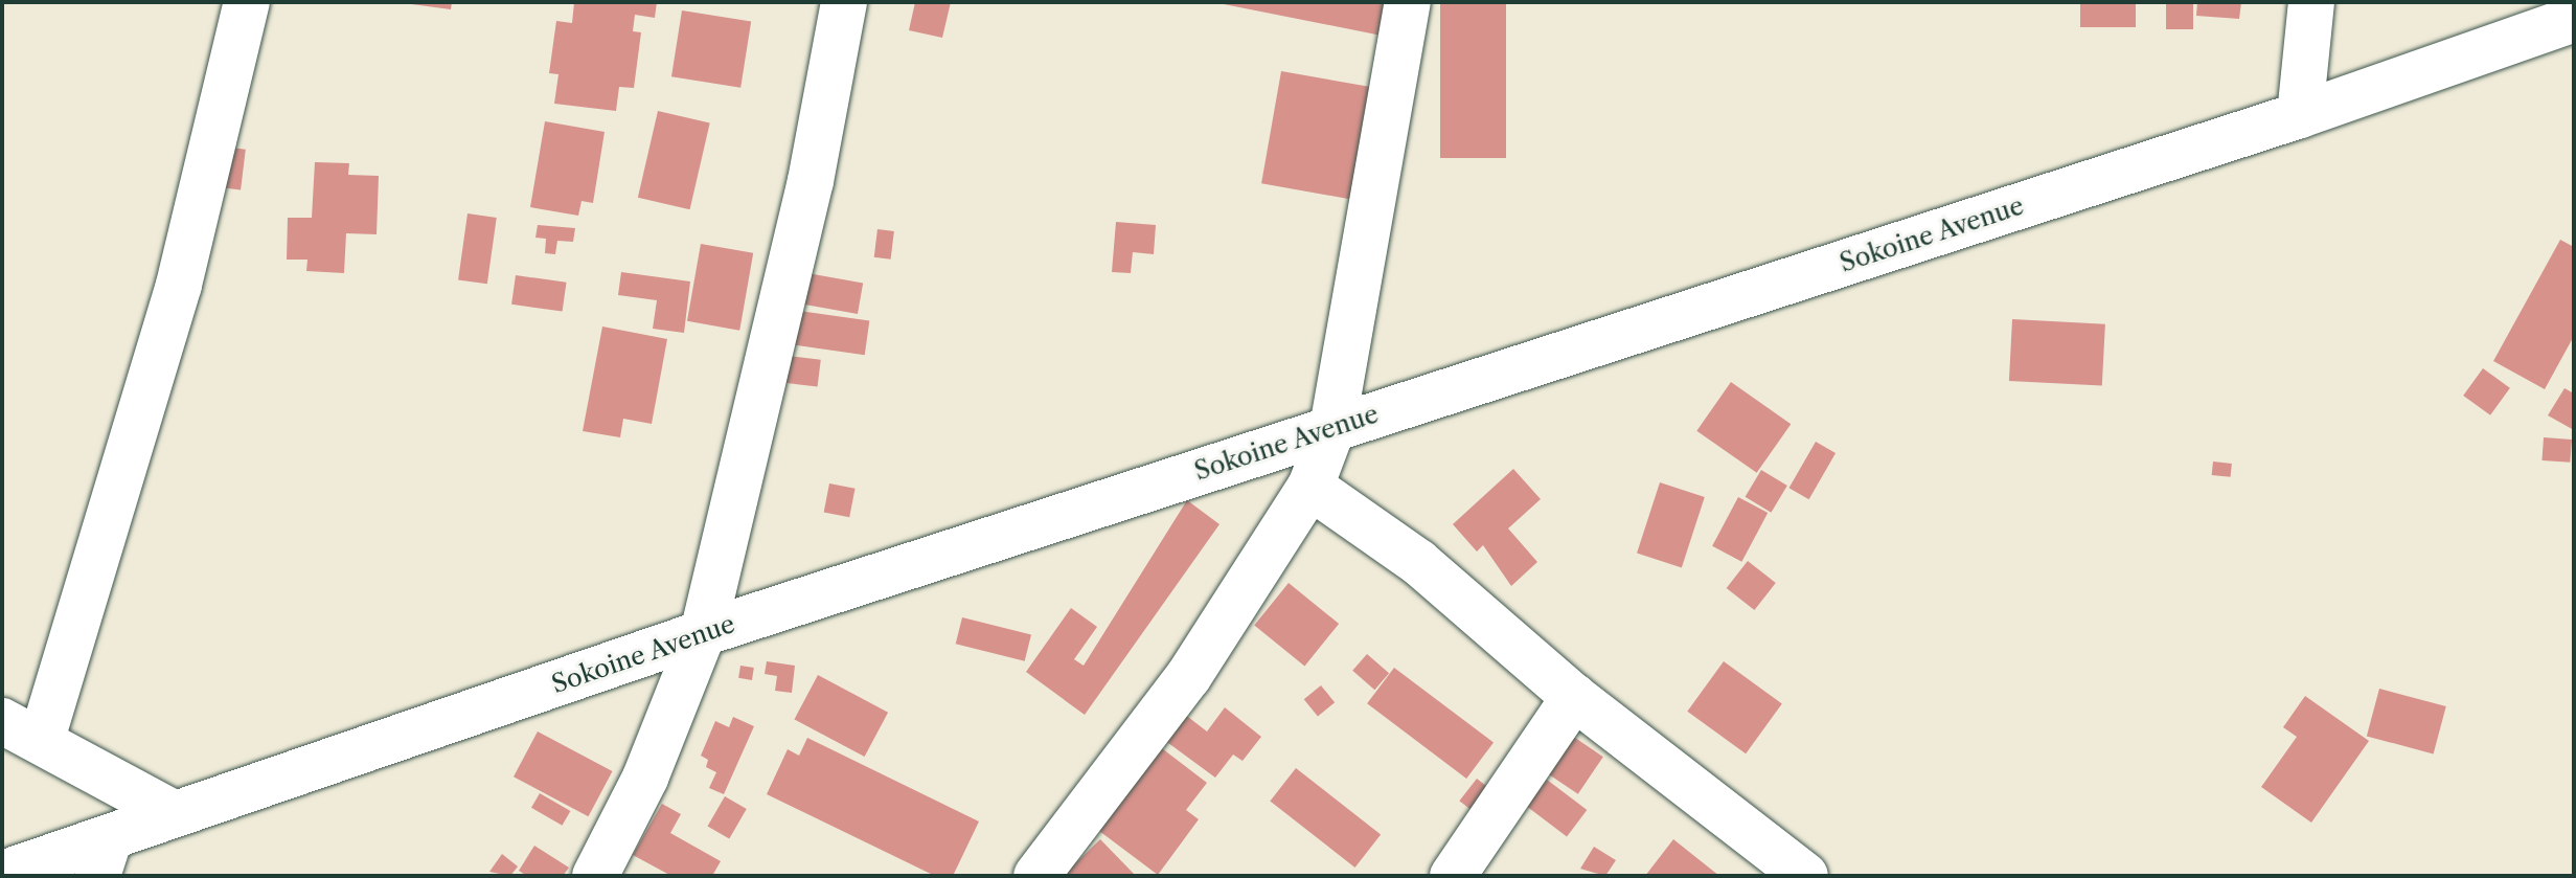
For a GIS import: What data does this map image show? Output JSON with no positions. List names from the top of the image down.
{
  "streets": {
    "street": ["Sokoine Avenue"]
  }
}
